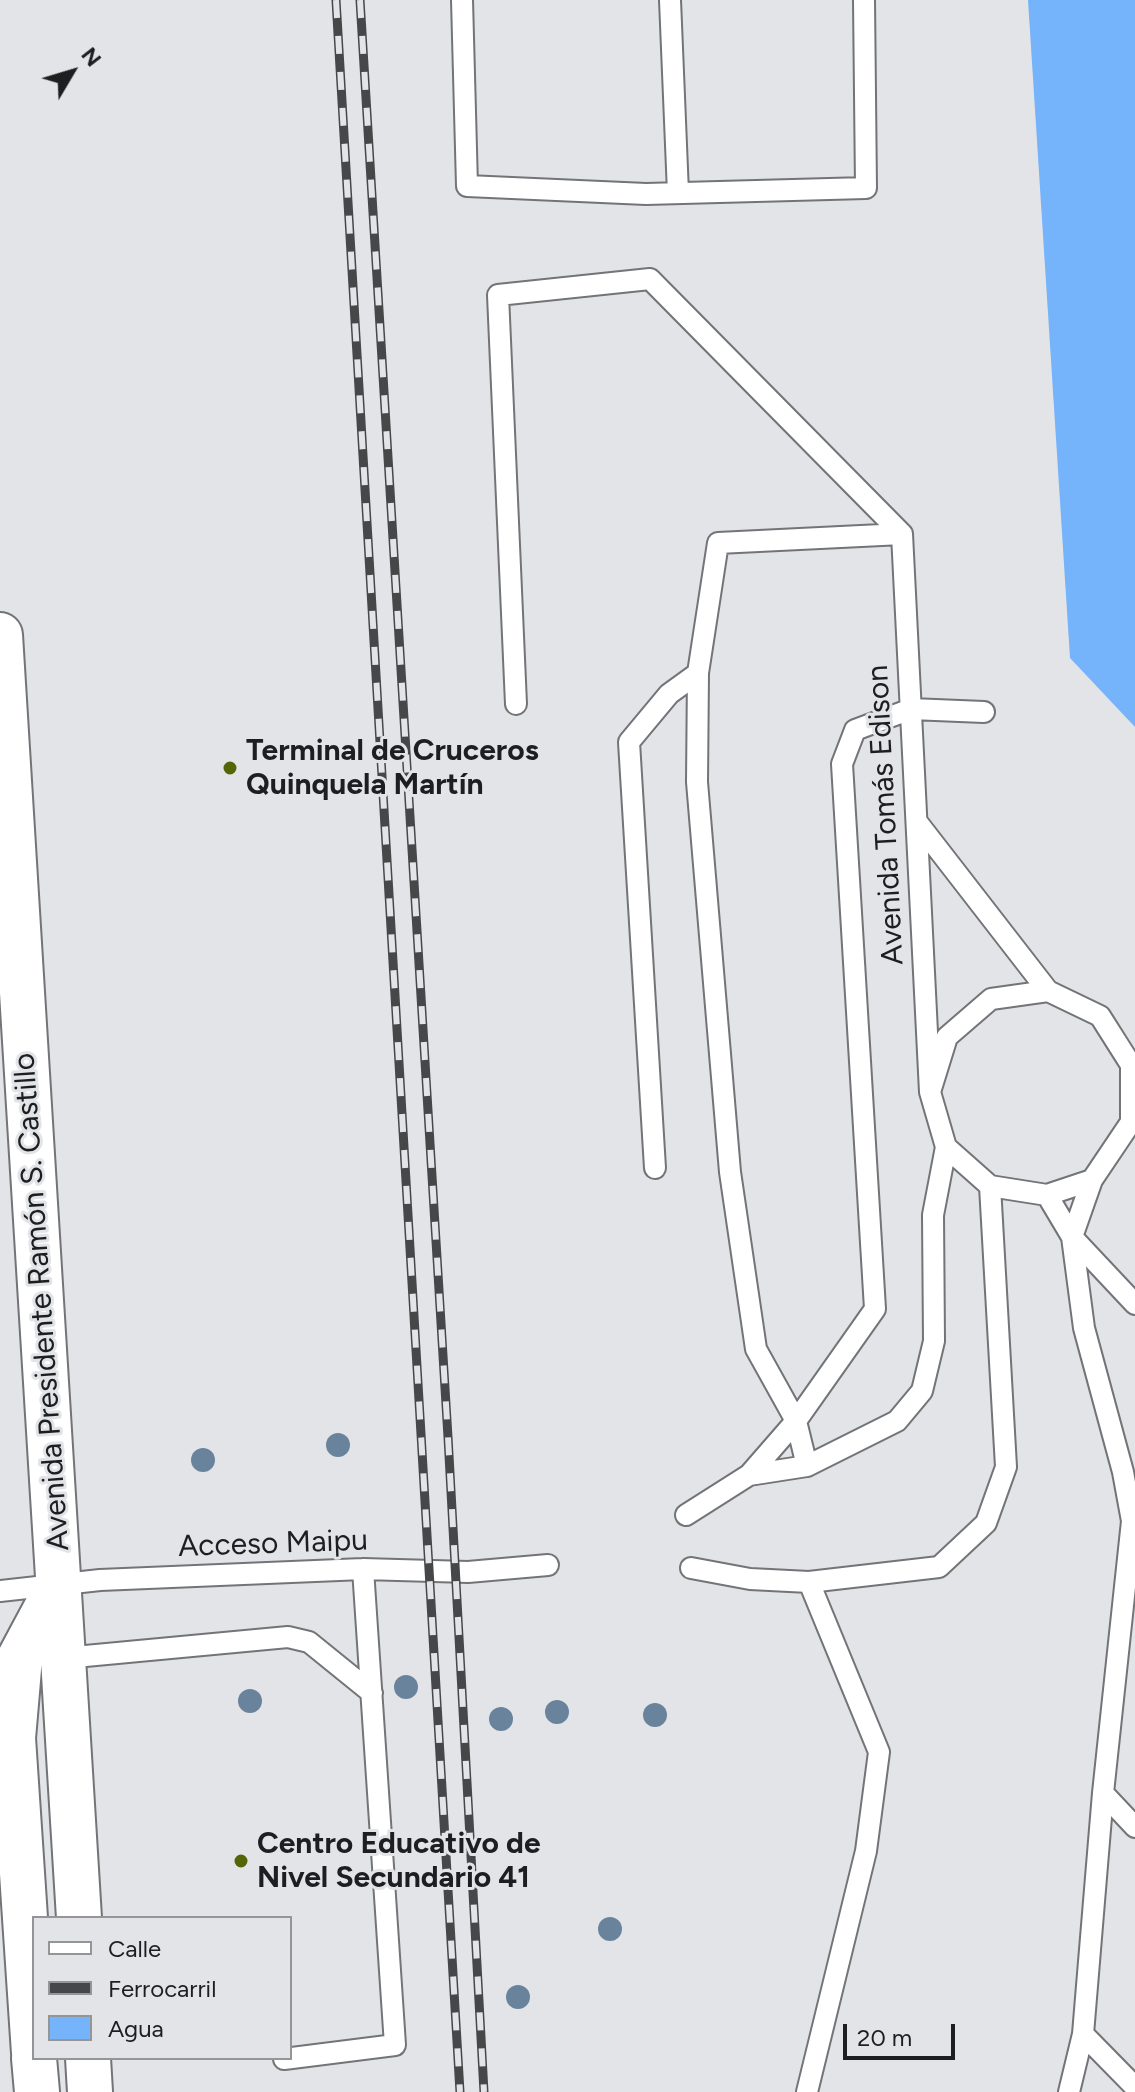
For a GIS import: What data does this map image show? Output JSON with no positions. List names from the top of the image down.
{
  "streets": {
    "main road": ["Avenida Presidente Ramón S. Castillo"],
    "lane": ["Avenida Tomás Edison", "Acceso Maipu"]
  },
  "crossings": [
    ["Avenida Presidente Ramón S. Castillo", "Acceso Maipu"]
  ],
  "places": ["Terminal de Cruceros Quinquela Martín", "Centro Educativo de Nivel Secundario 41"],
  "legend": ["Calle", "Ferrocarril", "Agua"],
  "scale_bar": "20 m",
  "north": "top right"
}
